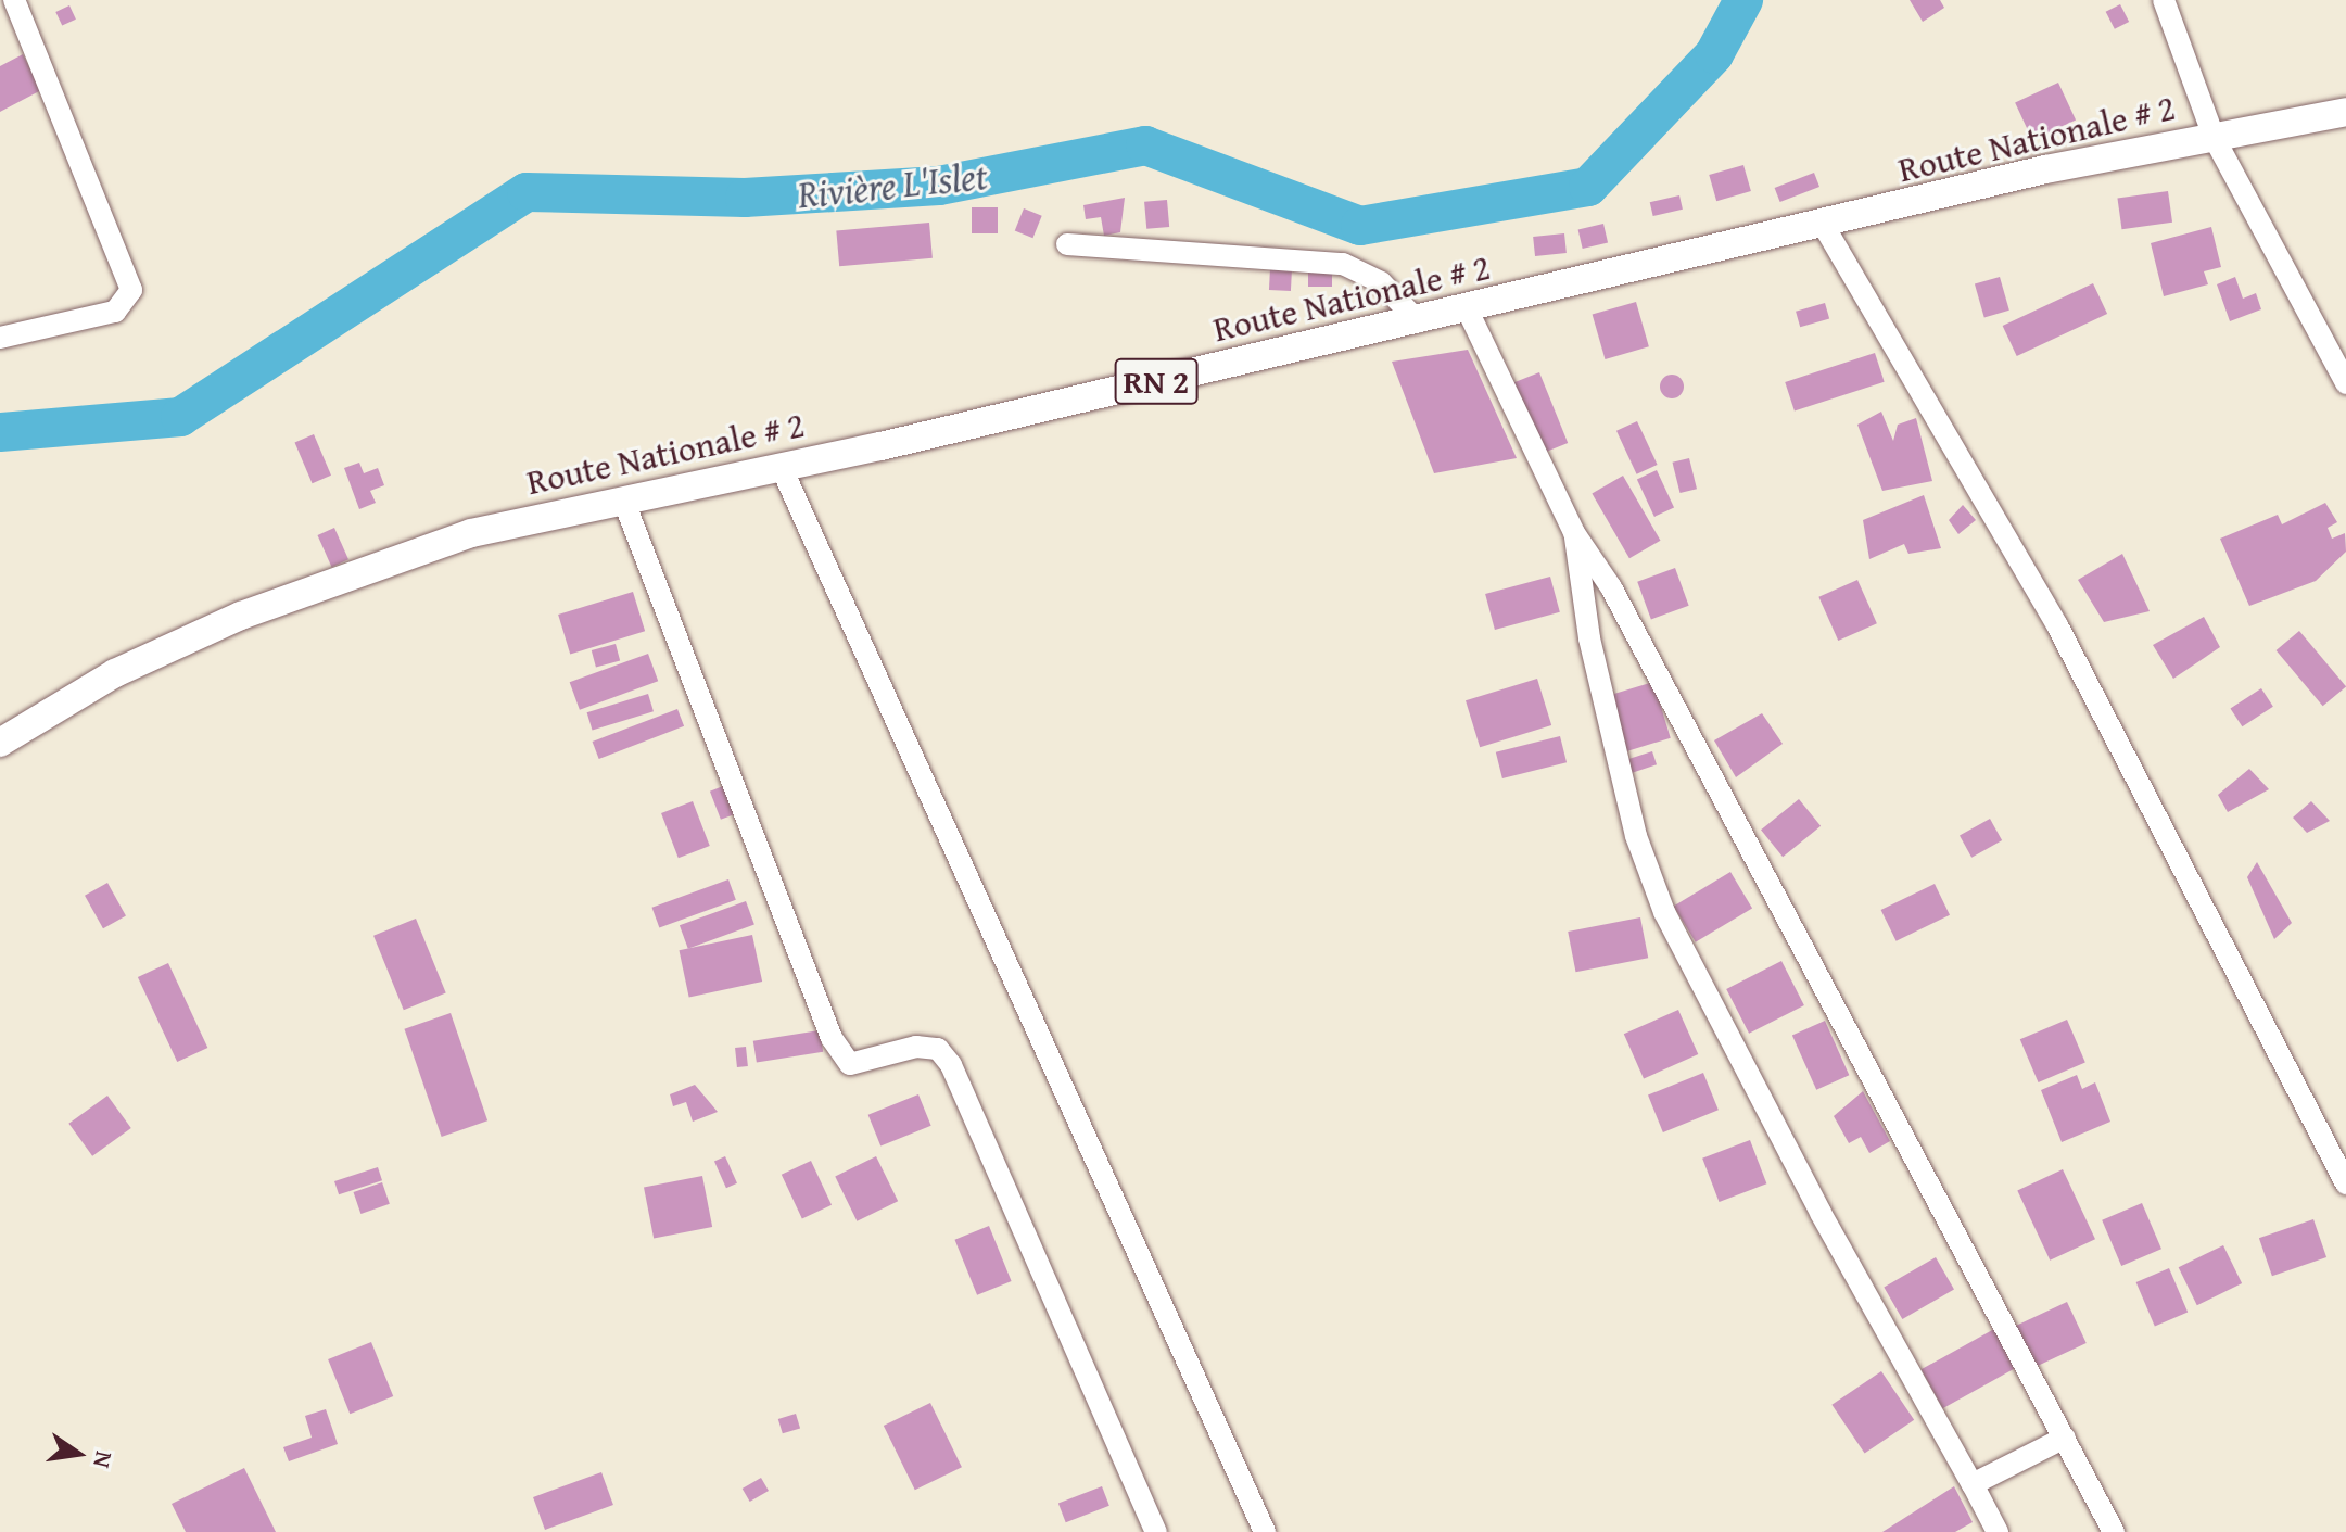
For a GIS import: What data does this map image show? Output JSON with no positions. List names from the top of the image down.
{
  "streets": {
    "main road": ["Route Nationale # 2", "RN 2"]
  },
  "water": ["Rivière L'Islet"],
  "north": "right"
}
